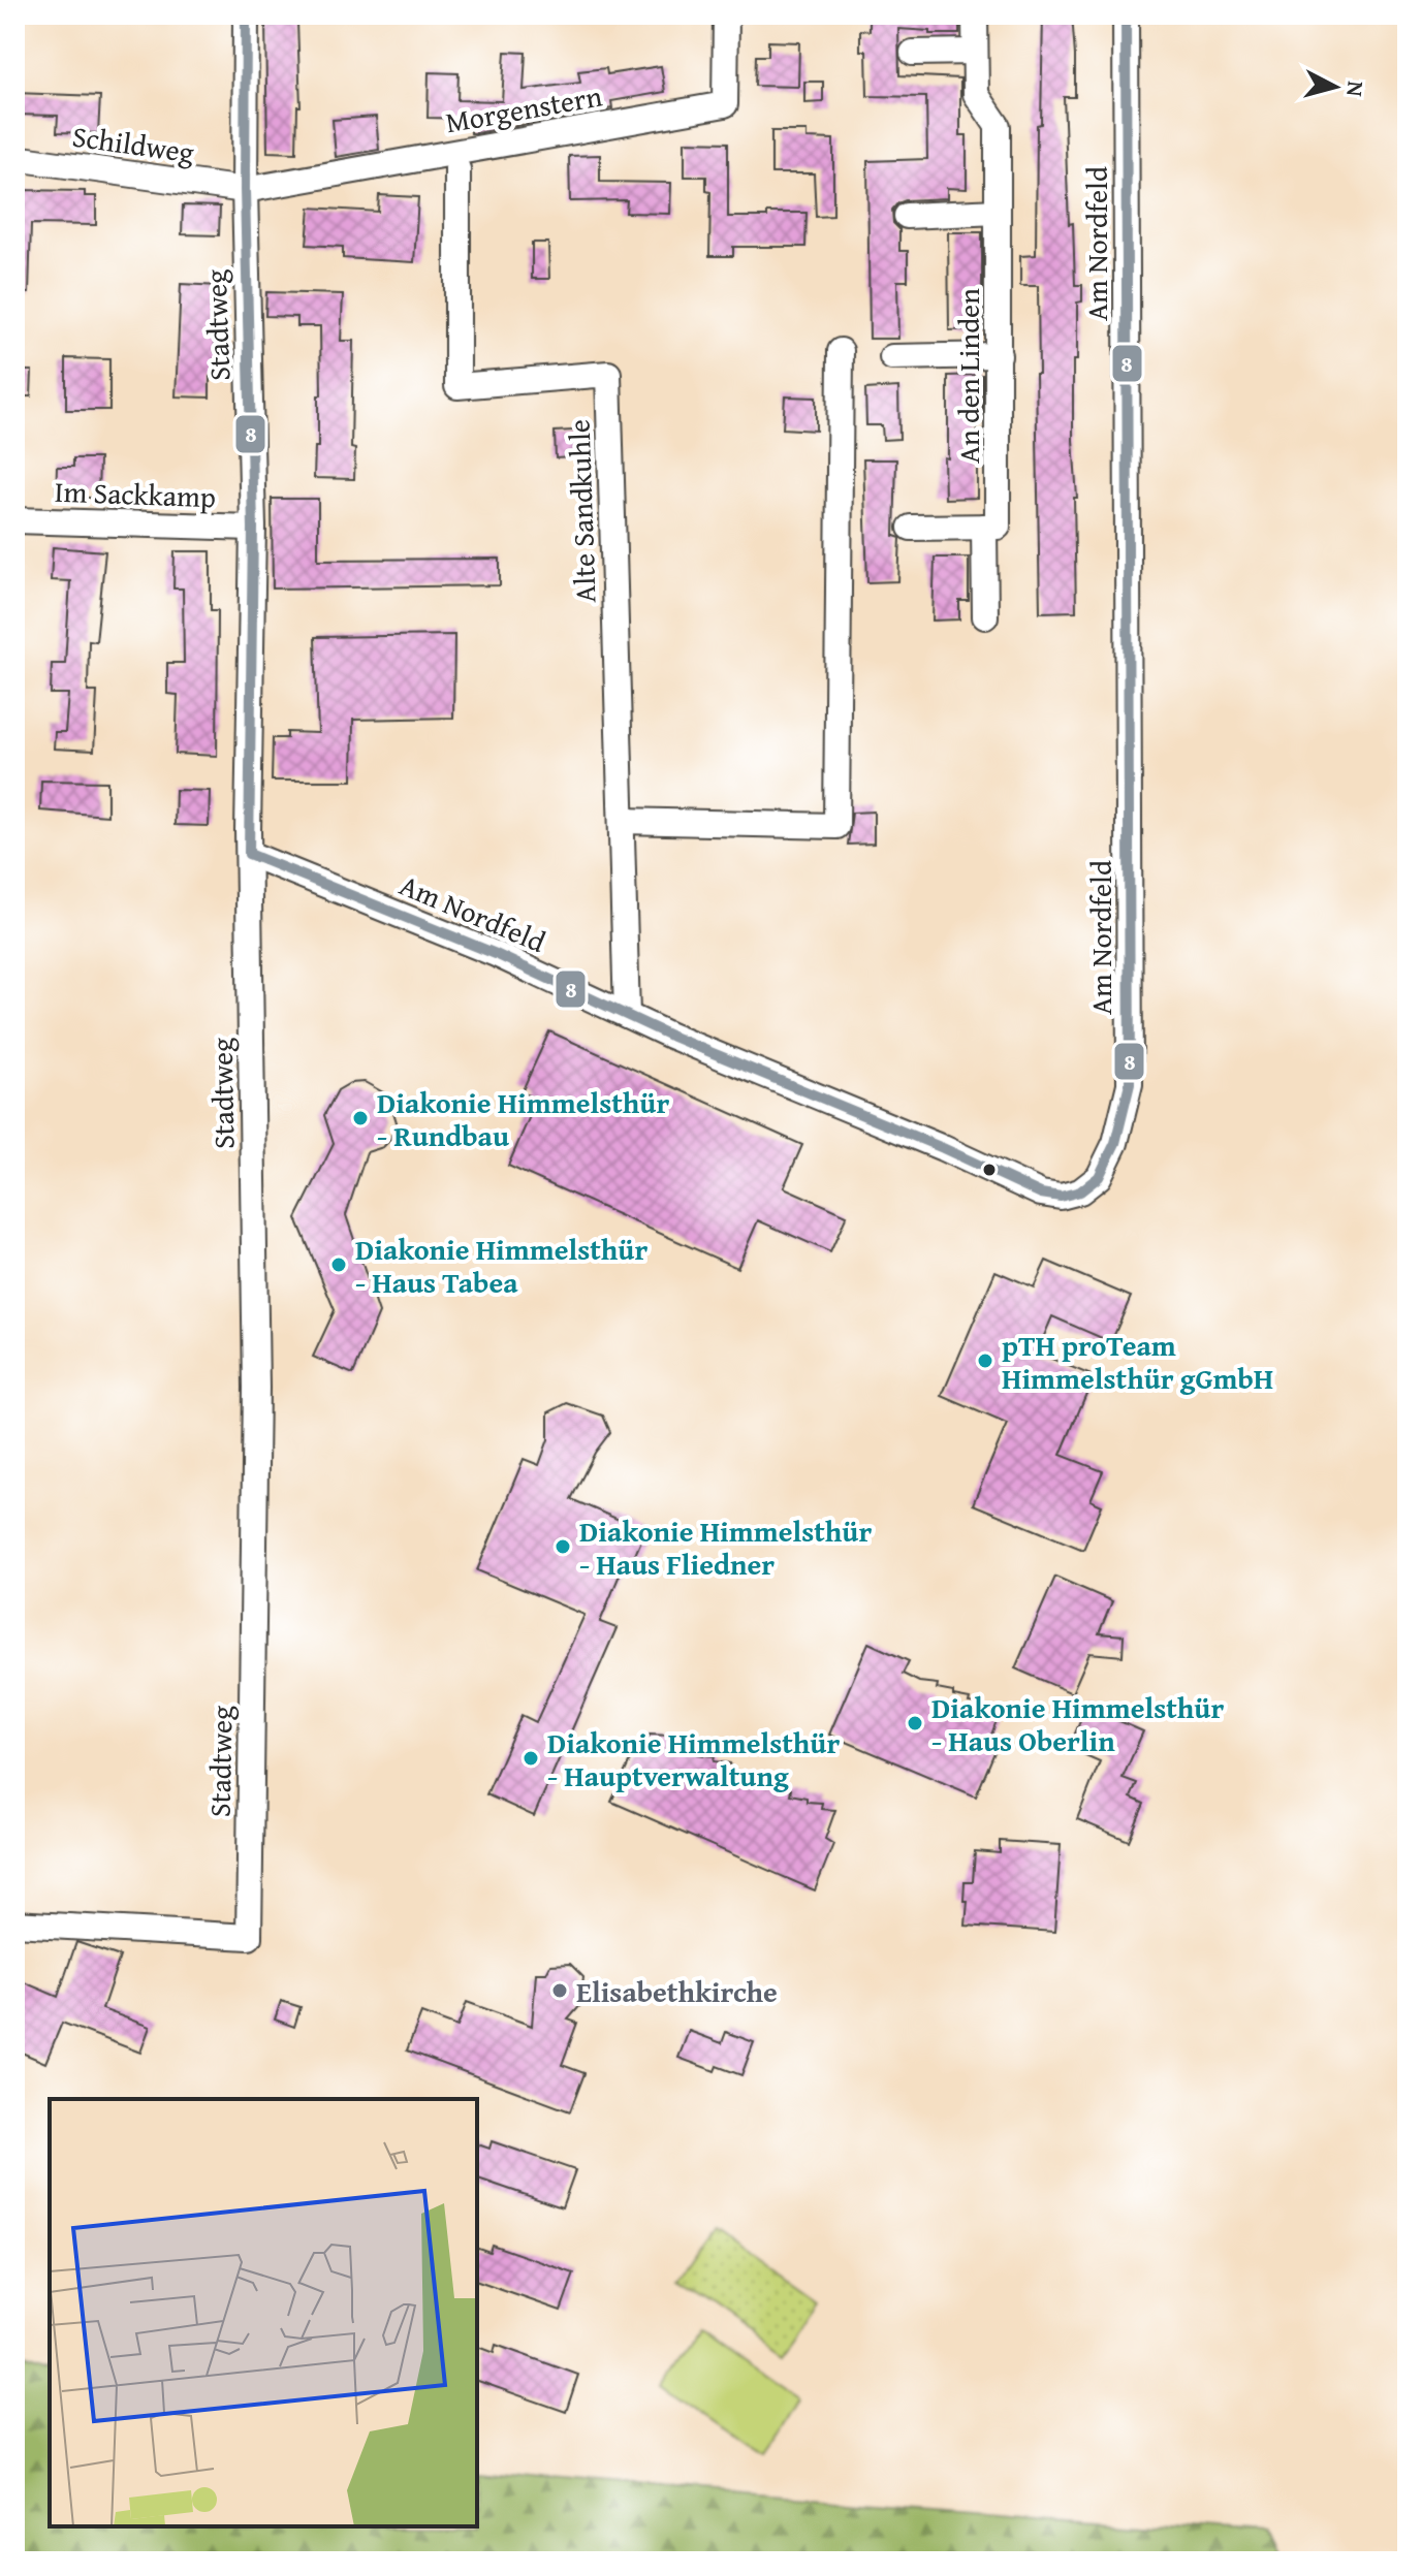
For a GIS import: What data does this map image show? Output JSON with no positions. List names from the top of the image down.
{
  "streets": {
    "street": [
      "Morgenstern",
      "Schildweg",
      "Am Nordfeld",
      "Stadtweg",
      "An den Linden",
      "Im Sackkamp",
      "Alte Sandkuhle"
    ]
  },
  "crossings": [
    ["Morgenstern", "Schildweg"],
    ["Morgenstern", "Stadtweg"],
    ["Schildweg", "Stadtweg"],
    ["Am Nordfeld", "Stadtweg"],
    ["Am Nordfeld", "Alte Sandkuhle"],
    ["Stadtweg", "Im Sackkamp"]
  ],
  "places": [
    "Diakonie Himmelsthür - Rundbau",
    "Diakonie Himmelsthür - Haus Tabea",
    "pTH proTeam Himmelsthür gGmbH",
    "Diakonie Himmelsthür - Haus Fliedner",
    "Diakonie Himmelsthür - Haus Oberlin",
    "Diakonie Himmelsthür - Hauptverwaltung",
    "Elisabethkirche"
  ],
  "lines": ["transit line 8"],
  "north": "right"
}
